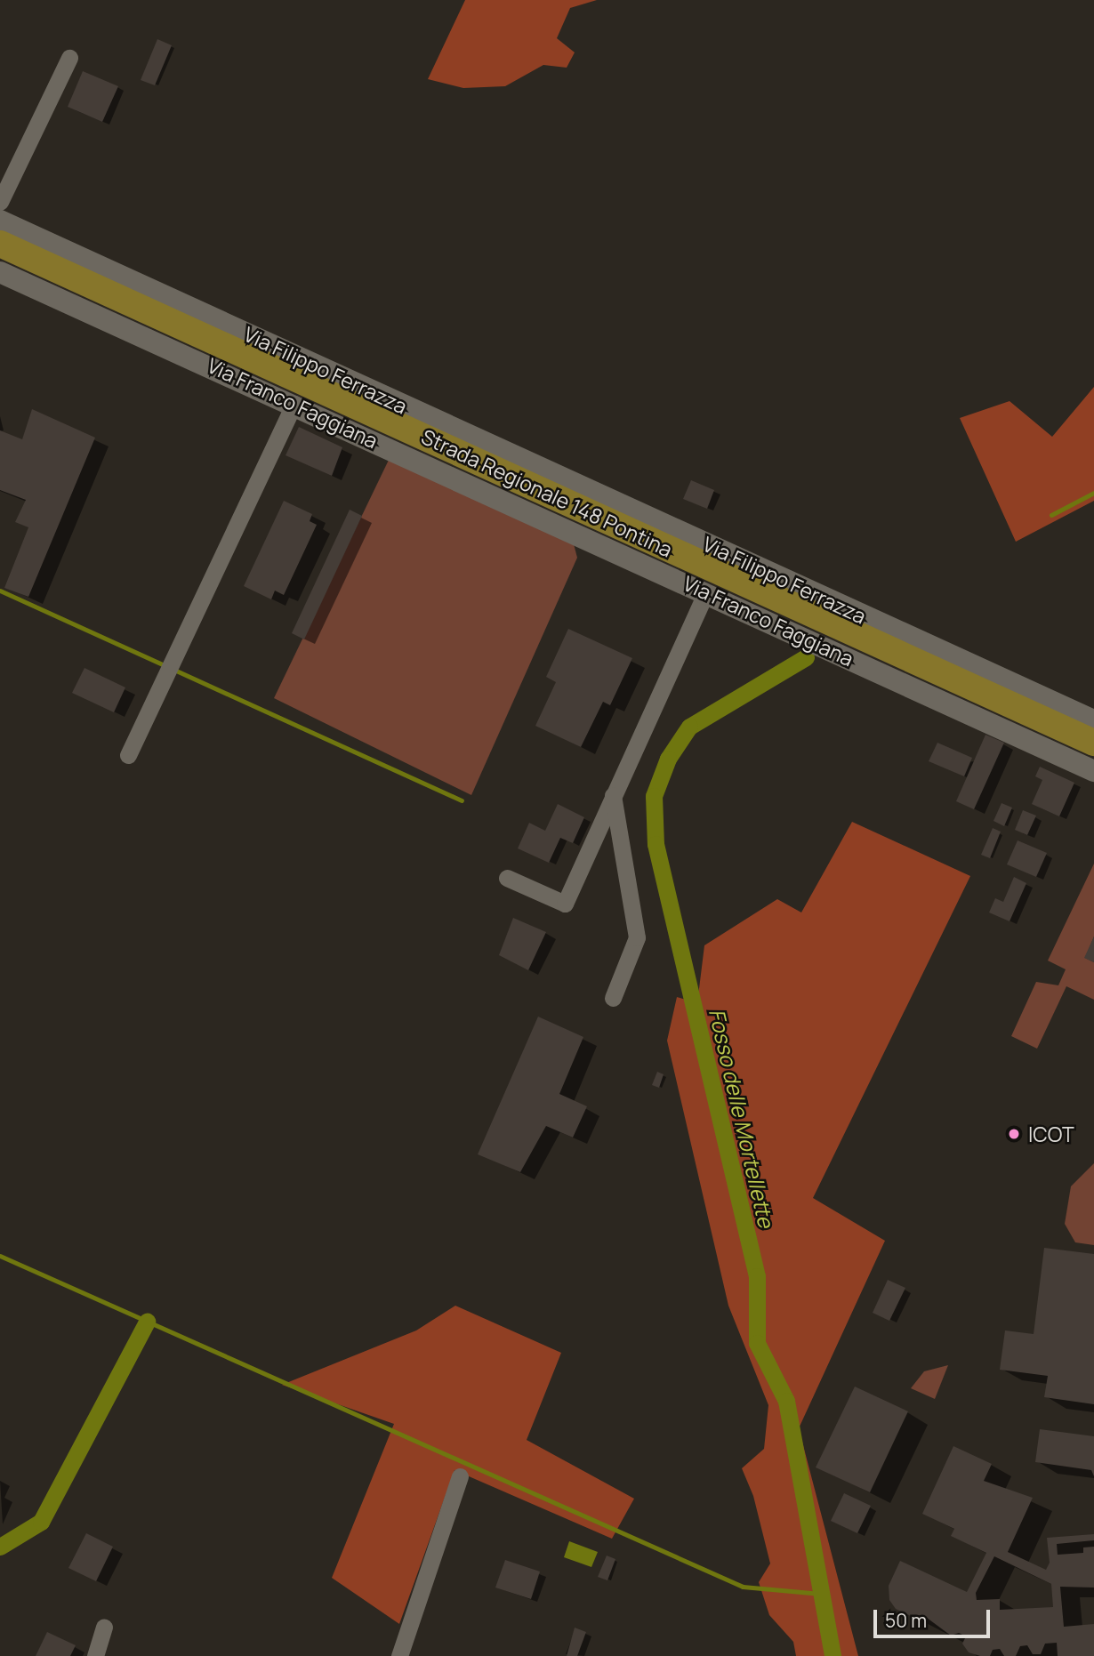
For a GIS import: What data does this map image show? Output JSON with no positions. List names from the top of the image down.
{
  "streets": {
    "main road": ["Strada Regionale 148 Pontina"],
    "street": ["Via Filippo Ferrazza", "Via Franco Faggiana"]
  },
  "water": ["Fosso delle Mortellette"],
  "places": ["ICOT"],
  "scale_bar": "50 m"
}
